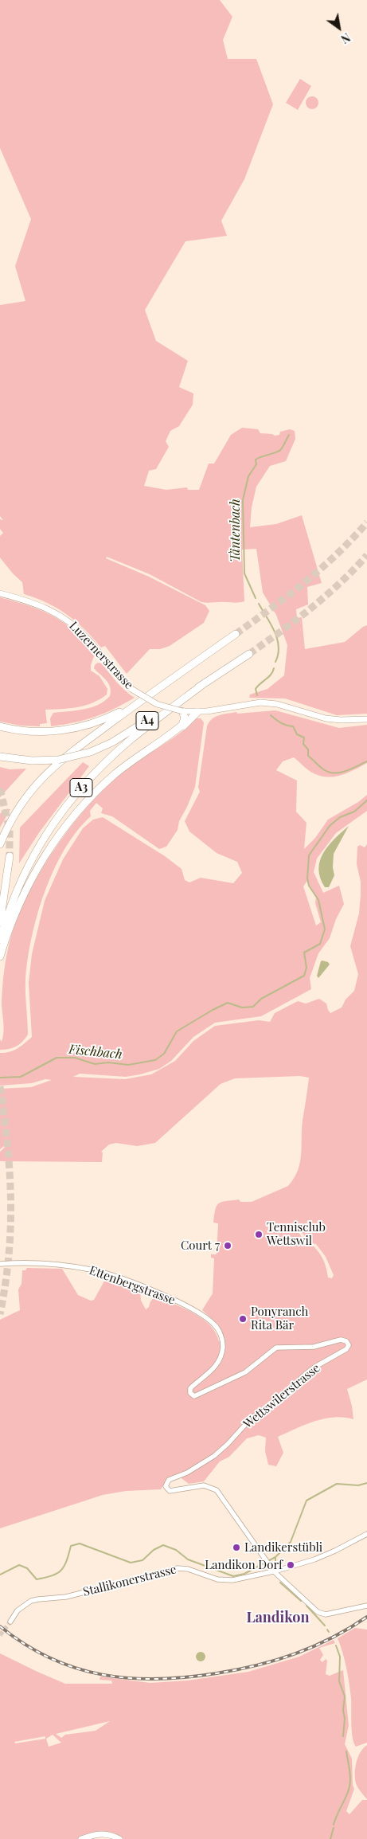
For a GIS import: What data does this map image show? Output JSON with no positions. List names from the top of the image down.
{
  "streets": {
    "highway": ["A4", "A3"],
    "main road": ["Luzernerstrasse"],
    "street": ["Ettenbergstrasse", "Wettswilerstrasse", "Stallikonerstrasse"]
  },
  "crossings": [
    ["A4", "A3"],
    ["Ettenbergstrasse", "Wettswilerstrasse"],
    ["Wettswilerstrasse", "Stallikonerstrasse"]
  ],
  "districts": ["Landikon"],
  "water": ["Täntenbach", "Fischbach"],
  "places": [
    "Tennisclub Wettswil",
    "Court 7",
    "Ponyranch Rita Bär",
    "Landikerstübli",
    "Landikon Dorf"
  ],
  "north": "bottom right"
}
